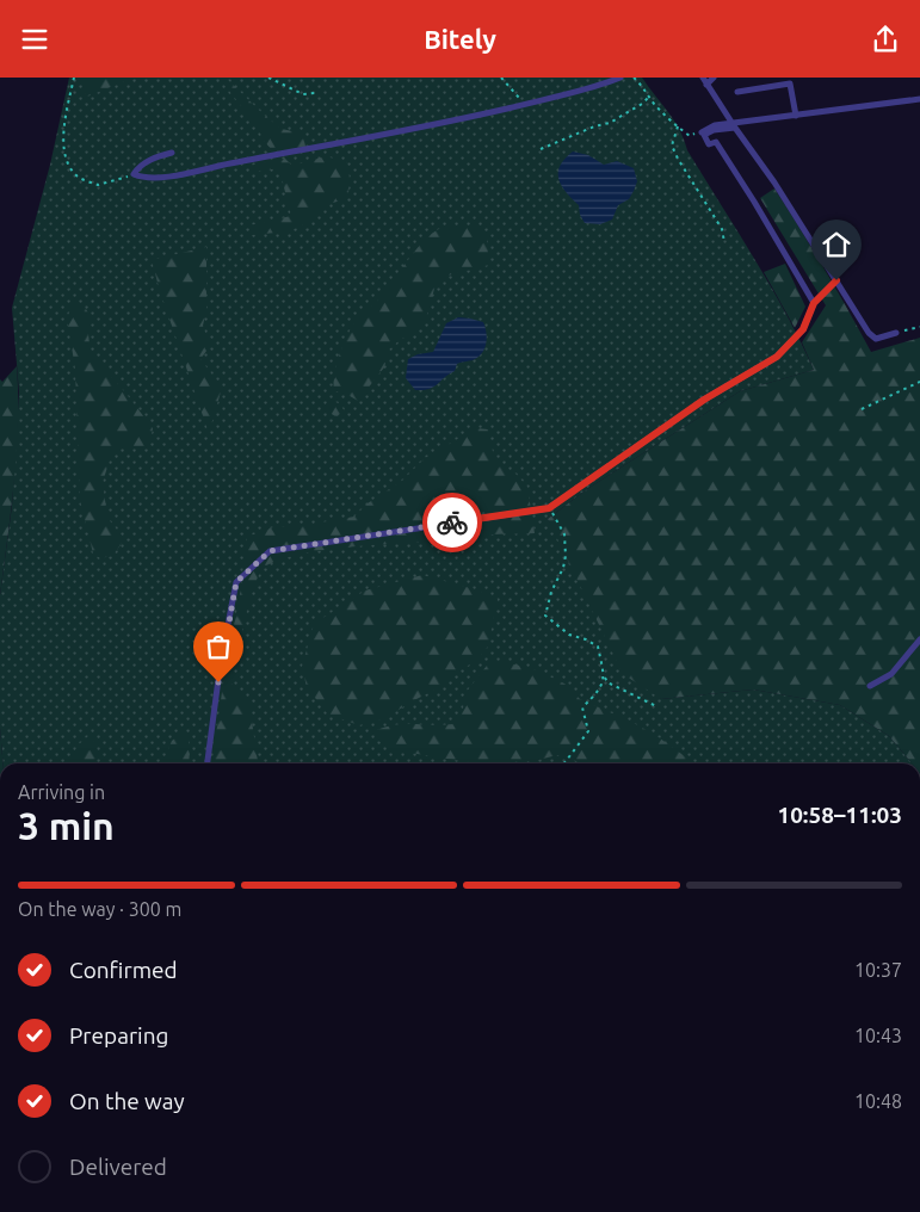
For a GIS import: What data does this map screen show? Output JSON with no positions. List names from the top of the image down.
{
  "page": {
    "header": "Bitely",
    "heading": ["3 min", "Arriving in", "10:58–11:03"],
    "bar": "On the way · 300 m",
    "list": [
      ["Confirmed", "10:37"],
      ["Preparing", "10:43"],
      ["On the way", "10:48"],
      "Delivered"
    ]
  }
}
